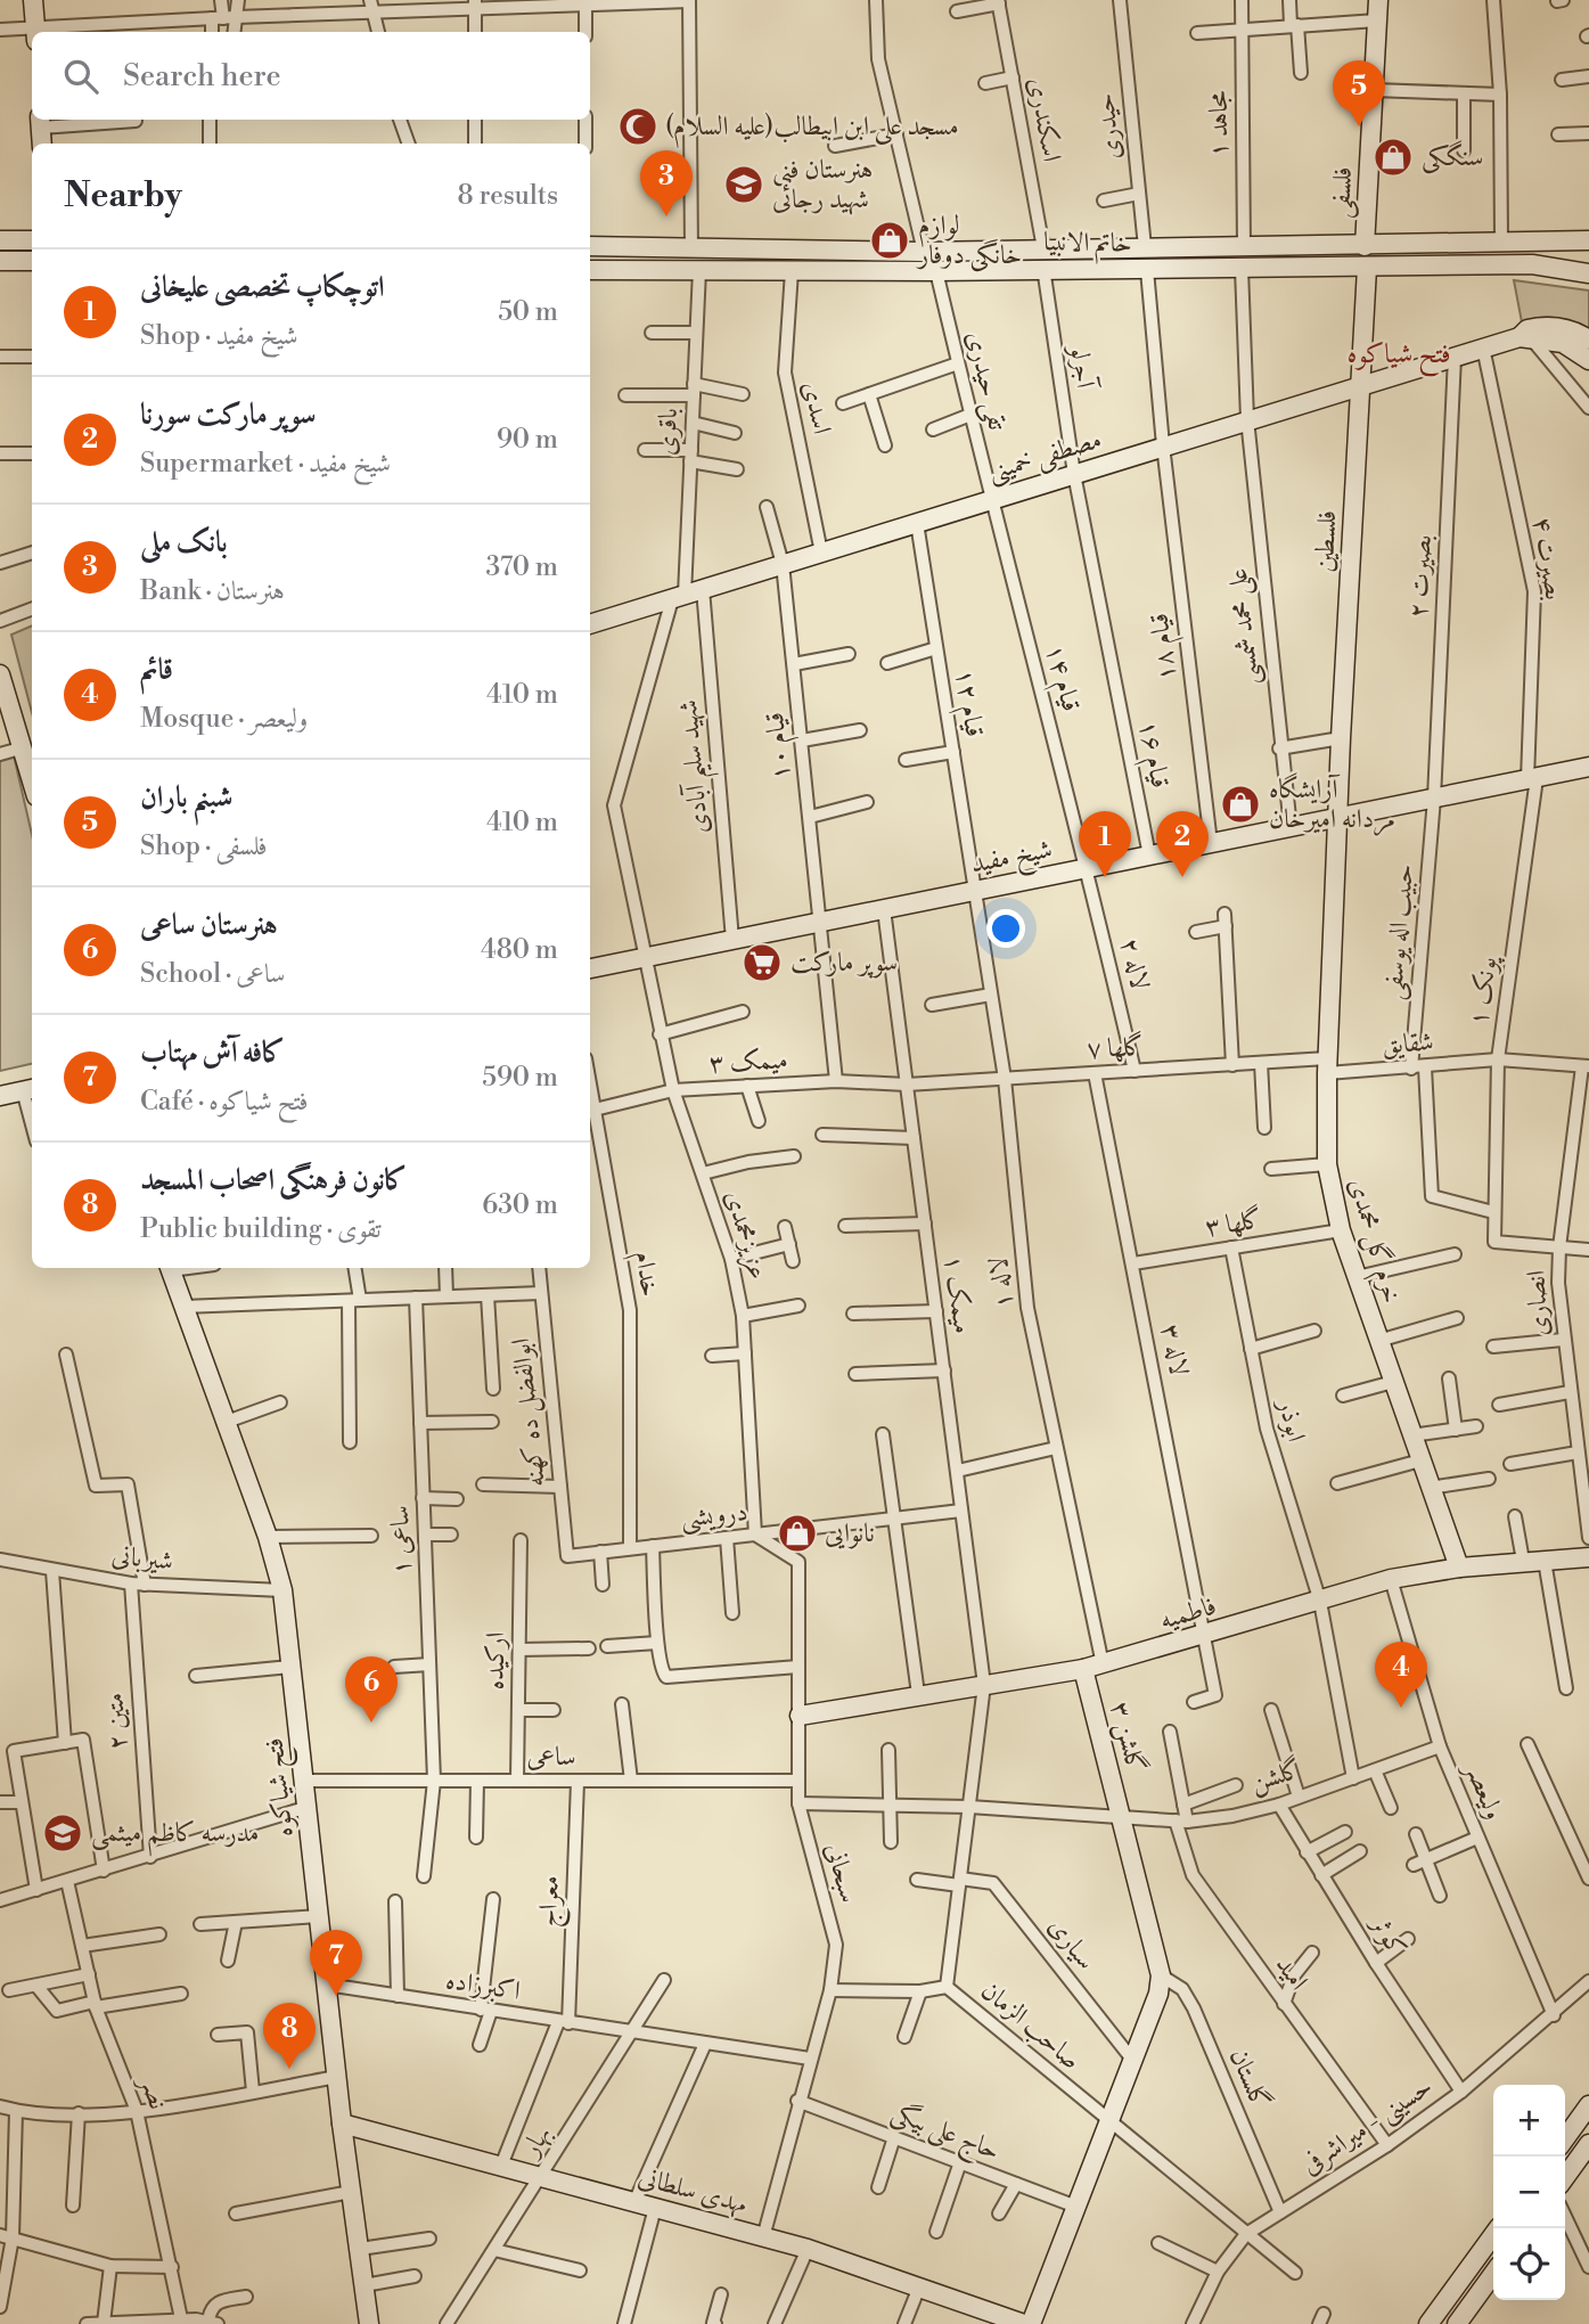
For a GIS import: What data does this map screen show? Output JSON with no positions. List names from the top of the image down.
{
  "streets": {
    "street": [
      "اسکندری",
      "مجاهد ۱",
      "حیدری",
      "فلسفی",
      "خاتم الانبیا",
      "آجرلو",
      "تقی حیدری",
      "اسدی",
      "باقری",
      "مصطفی خمینی",
      "فلسطین",
      "بصیرت ۴",
      "بصیرت ۲",
      "علی محمد شمسی",
      "قیام ۱۸",
      "قیام ۱۴",
      "قیام ۱۲",
      "قیام ۱۰",
      "قیام ۱۶",
      "شهید سلیم آبادی",
      "شیخ مفید",
      "حبیب اله یوسفی",
      "لاله ۲",
      "پونک ۱",
      "شقایق",
      "گلها ۷",
      "میمک ۳",
      "گلها ۳",
      "عزیزمحمدی",
      "خرم گل محمدی",
      "خدام",
      "لاله ۱",
      "میمک ۱",
      "انصاری",
      "لاله ۳",
      "ابوالفضل ده کهنه",
      "ابوذر",
      "درویشی",
      "ساعی ۱",
      "شیربانی",
      "فاطمیه",
      "ارکیده",
      "متین ۲",
      "گلشن ۳",
      "ساعی",
      "گلشن",
      "فتح شیاکوه",
      "ولیعصر",
      "سبحانی",
      "معراج",
      "کوثر",
      "سیاری",
      "امید",
      "اکبرزاده",
      "صاحب الزمان",
      "گلستان",
      "نصر",
      "حسینی - میراشرفی",
      "حاج علی بیگی",
      "بهار",
      "مهدی سلطانی"
    ]
  },
  "crossings": [
    ["اسکندری", "خاتم الانبیا"],
    ["مجاهد ۱", "خاتم الانبیا"],
    ["حیدری", "خاتم الانبیا"],
    ["فلسفی", "خاتم الانبیا"],
    ["خاتم الانبیا", "آجرلو"],
    ["خاتم الانبیا", "تقی حیدری"],
    ["خاتم الانبیا", "اسدی"],
    ["خاتم الانبیا", "باقری"],
    ["خاتم الانبیا", "فلسطین"],
    ["خاتم الانبیا", "علی محمد شمسی"],
    ["خاتم الانبیا", "قیام ۱۸"],
    ["آجرلو", "مصطفی خمینی"],
    ["آجرلو", "قیام ۱۶"],
    ["تقی حیدری", "مصطفی خمینی"],
    ["تقی حیدری", "قیام ۱۴"],
    ["اسدی", "مصطفی خمینی"],
    ["باقری", "مصطفی خمینی"],
    ["باقری", "شیخ مفید"],
    ["باقری", "عزیزمحمدی"],
    ["مصطفی خمینی", "فلسطین"],
    ["مصطفی خمینی", "بصیرت ۴"],
    ["مصطفی خمینی", "بصیرت ۲"],
    ["مصطفی خمینی", "علی محمد شمسی"],
    ["مصطفی خمینی", "قیام ۱۸"],
    ["مصطفی خمینی", "قیام ۱۴"],
    ["مصطفی خمینی", "قیام ۱۲"],
    ["مصطفی خمینی", "قیام ۱۰"],
    ["مصطفی خمینی", "قیام ۱۶"],
    ["مصطفی خمینی", "شهید سلیم آبادی"],
    ["فلسطین", "شیخ مفید"],
    ["فلسطین", "خرم گل محمدی"],
    ["بصیرت ۴", "شیخ مفید"],
    ["بصیرت ۴", "پونک ۱"],
    ["بصیرت ۲", "شیخ مفید"],
    ["بصیرت ۲", "حبیب اله یوسفی"],
    ["علی محمد شمسی", "شیخ مفید"],
    ["قیام ۱۸", "شیخ مفید"],
    ["قیام ۱۴", "شیخ مفید"],
    ["قیام ۱۴", "لاله ۲"],
    ["قیام ۱۲", "شیخ مفید"],
    ["قیام ۱۲", "لاله ۱"],
    ["قیام ۱۰", "شیخ مفید"],
    ["قیام ۱۰", "میمک ۳"],
    ["قیام ۱۶", "شیخ مفید"],
    ["شهید سلیم آبادی", "شیخ مفید"],
    ["شیخ مفید", "حبیب اله یوسفی"],
    ["شیخ مفید", "لاله ۲"],
    ["شیخ مفید", "پونک ۱"],
    ["شیخ مفید", "عزیزمحمدی"],
    ["شیخ مفید", "خرم گل محمدی"],
    ["شیخ مفید", "لاله ۱"],
    ["شیخ مفید", "میمک ۱"],
    ["حبیب اله یوسفی", "پونک ۱"],
    ["حبیب اله یوسفی", "شقایق"],
    ["لاله ۲", "گلها ۷"],
    ["پونک ۱", "شقایق"],
    ["شقایق", "گلها ۷"],
    ["شقایق", "خرم گل محمدی"],
    ["شقایق", "انصاری"],
    ["گلها ۷", "میمک ۳"],
    ["گلها ۷", "خرم گل محمدی"],
    ["گلها ۷", "لاله ۱"],
    ["گلها ۷", "میمک ۱"],
    ["گلها ۷", "لاله ۳"],
    ["میمک ۳", "عزیزمحمدی"],
    ["میمک ۳", "خدام"],
    ["میمک ۳", "میمک ۱"],
    ["گلها ۳", "خرم گل محمدی"],
    ["گلها ۳", "لاله ۳"],
    ["گلها ۳", "ابوذر"],
    ["عزیزمحمدی", "درویشی"],
    ["عزیزمحمدی", "سبحانی"],
    ["خرم گل محمدی", "فاطمیه"],
    ["خدام", "درویشی"],
    ["لاله ۱", "فاطمیه"],
    ["میمک ۱", "درویشی"],
    ["میمک ۱", "فاطمیه"],
    ["میمک ۱", "صاحب الزمان"],
    ["لاله ۳", "فاطمیه"],
    ["ابوالفضل ده کهنه", "درویشی"],
    ["ابوذر", "فاطمیه"],
    ["ابوذر", "گلشن"],
    ["درویشی", "سبحانی"],
    ["ساعی ۱", "ساعی"],
    ["شیربانی", "متین ۲"],
    ["شیربانی", "فتح شیاکوه"],
    ["فاطمیه", "گلشن ۳"],
    ["فاطمیه", "ولیعصر"],
    ["فاطمیه", "سبحانی"],
    ["فاطمیه", "صاحب الزمان"],
    ["ارکیده", "ساعی"],
    ["گلشن ۳", "گلشن"],
    ["ساعی", "فتح شیاکوه"],
    ["ساعی", "سبحانی"],
    ["ساعی", "معراج"],
    ["گلشن", "ولیعصر"],
    ["گلشن", "سبحانی"],
    ["گلشن", "کوثر"],
    ["گلشن", "امید"],
    ["گلشن", "صاحب الزمان"],
    ["فتح شیاکوه", "اکبرزاده"],
    ["فتح شیاکوه", "مهدی سلطانی"],
    ["ولیعصر", "حسینی - میراشرفی"],
    ["سبحانی", "اکبرزاده"],
    ["سبحانی", "حاج علی بیگی"],
    ["سبحانی", "مهدی سلطانی"],
    ["معراج", "اکبرزاده"],
    ["معراج", "مهدی سلطانی"],
    ["کوثر", "حسینی - میراشرفی"],
    ["سیاری", "صاحب الزمان"],
    ["امید", "حسینی - میراشرفی"],
    ["اکبرزاده", "بهار"],
    ["صاحب الزمان", "حسینی - میراشرفی"],
    ["گلستان", "حسینی - میراشرفی"],
    ["بهار", "مهدی سلطانی"]
  ],
  "districts": ["فتح شیاکوه"],
  "places": {
    "mosque": ["مسجد علی ابن ابیطالب(علیه السلام)"],
    "shop": [
      "سنگکی",
      "لوازم خانگی دوفار",
      "آرایشگاه مردانه امیرخان",
      "نانوایی"
    ],
    "school or university": ["هنرستان فنی شهید رجائی", "مدرسه كاظم ميثمى"],
    "supermarket": ["سوپر مارکت"]
  },
  "page": {
    "search": "Search here",
    "pins": [
      "5",
      "3",
      "1",
      "2",
      "4",
      "6",
      "7",
      "8"
    ],
    "heading": ["Nearby", "8 results"],
    "list": [
      {
        "mark": "1",
        "name": "اتوچکاپ تخصصی علیخانی",
        "note": "Shop · شیخ مفید",
        "value": "50 m"
      },
      {
        "mark": "2",
        "name": "سوپر مارکت سورنا",
        "note": "Supermarket · شیخ مفید",
        "value": "90 m"
      },
      {
        "mark": "3",
        "name": "بانک ملی",
        "note": "Bank · هنرستان",
        "value": "370 m"
      },
      {
        "mark": "4",
        "name": "قائم",
        "note": "Mosque · ولیعصر",
        "value": "410 m"
      },
      {
        "mark": "5",
        "name": "شبنم باران",
        "note": "Shop · فلسفی",
        "value": "410 m"
      },
      {
        "mark": "6",
        "name": "هنرستان ساعی",
        "note": "School · ساعی",
        "value": "480 m"
      },
      {
        "mark": "7",
        "name": "کافه آش مهتاب",
        "note": "Café · فتح شیاکوه",
        "value": "590 m"
      },
      {
        "mark": "8",
        "name": "کانون فرهنگی اصحاب المسجد",
        "note": "Public building · تقوی",
        "value": "630 m"
      }
    ],
    "map_buttons": ["+", "−"]
  }
}
